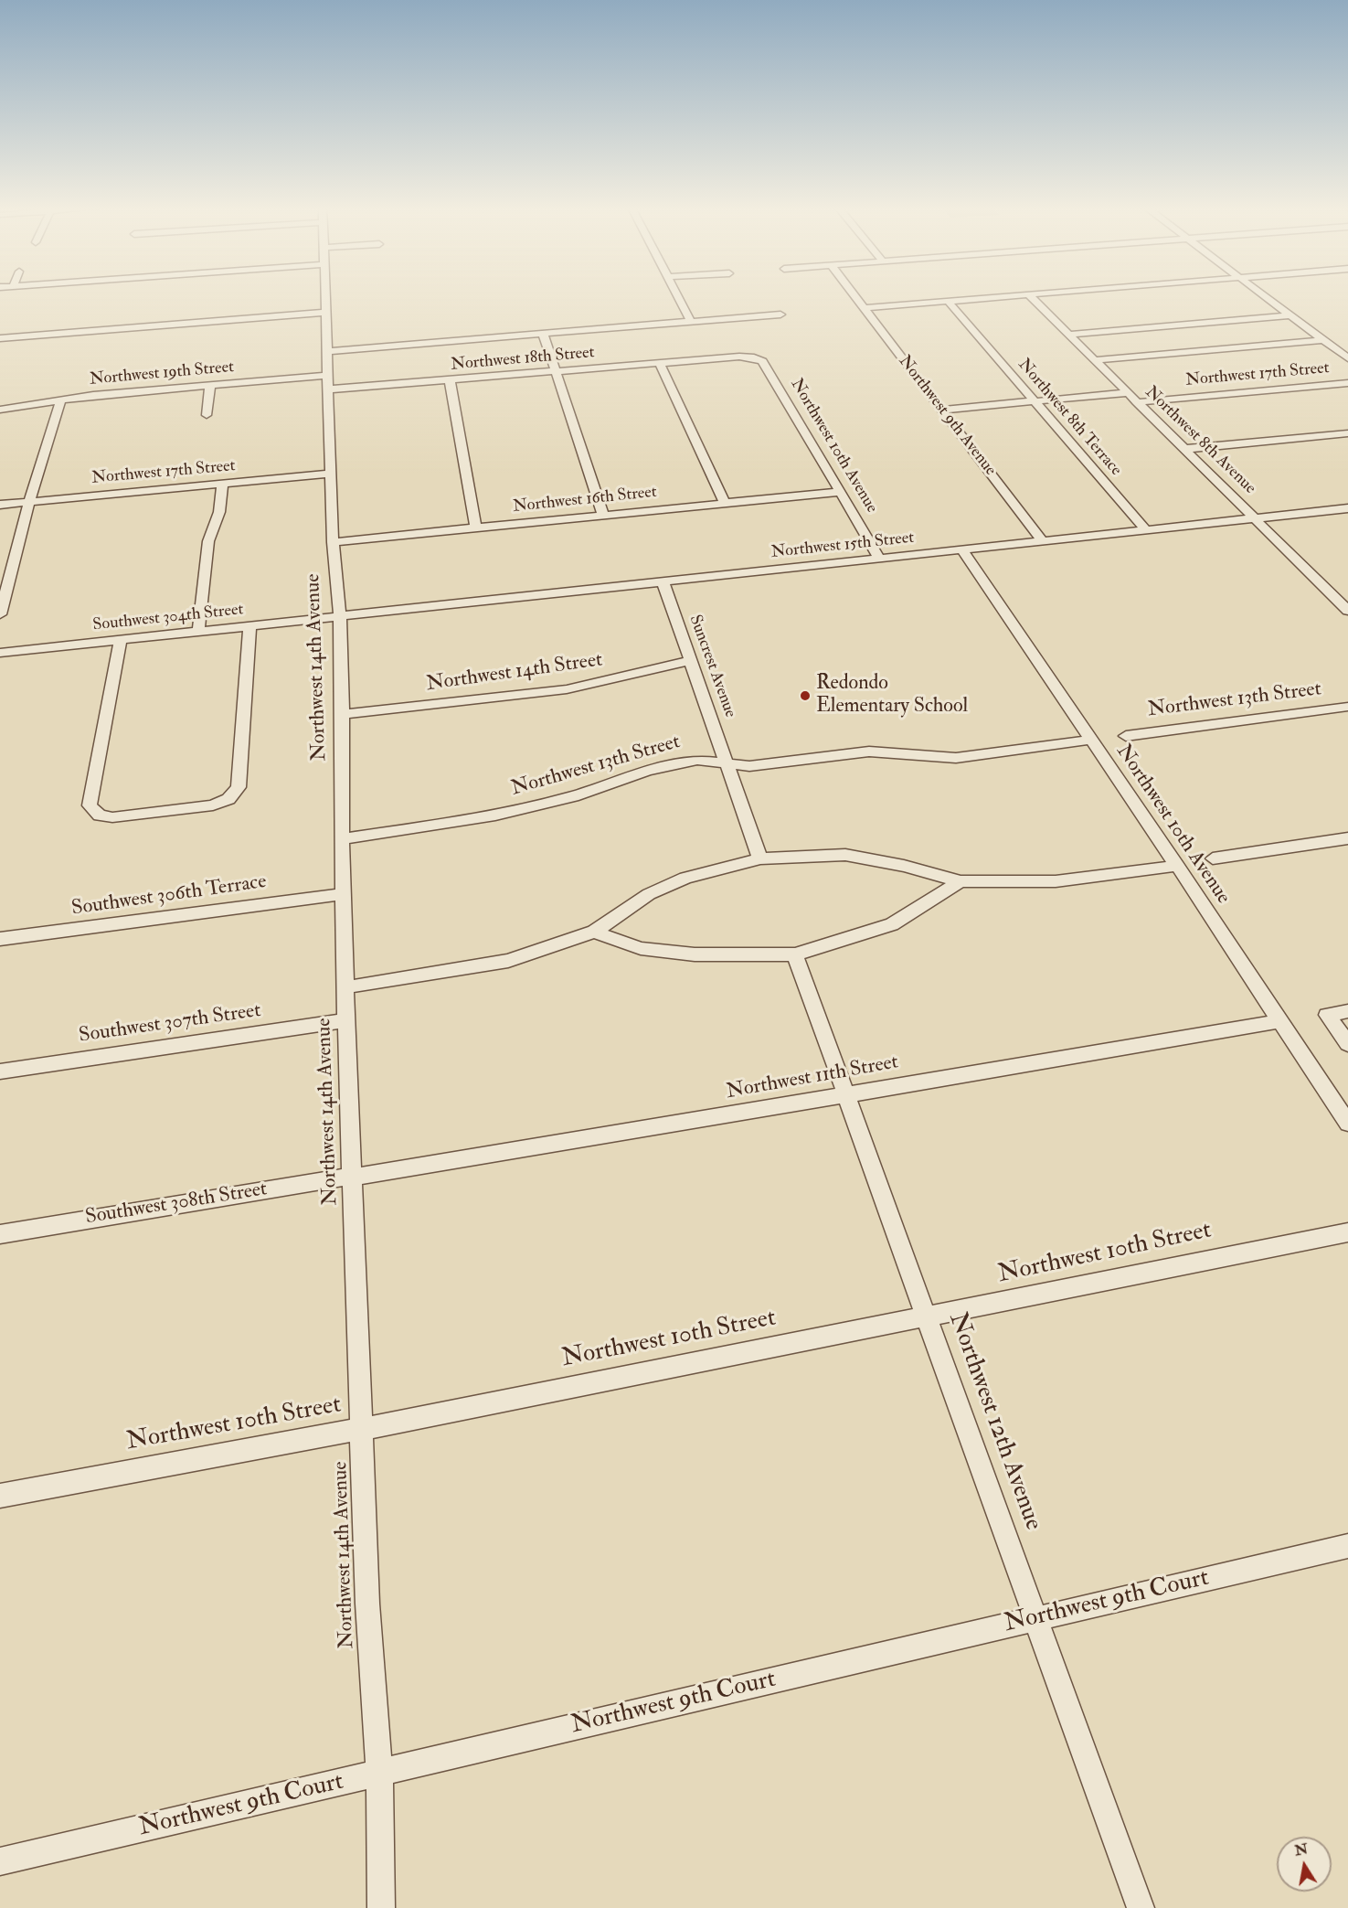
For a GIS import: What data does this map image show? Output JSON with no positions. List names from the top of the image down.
{
  "streets": {
    "street": [
      "Northwest 18th Street",
      "Northwest 19th Street",
      "Northwest 17th Street",
      "Northwest 9th Avenue",
      "Northwest 8th Terrace",
      "Northwest 8th Avenue",
      "Northwest 10th Avenue",
      "Northwest 16th Street",
      "Northwest 15th Street",
      "Southwest 304th Street",
      "Suncrest Avenue",
      "Northwest 14th Avenue",
      "Northwest 14th Street",
      "Northwest 13th Street",
      "Southwest 306th Terrace",
      "Southwest 307th Street",
      "Northwest 11th Street",
      "Southwest 308th Street",
      "Northwest 10th Street",
      "Northwest 12th Avenue",
      "Northwest 9th Court"
    ]
  },
  "crossings": [
    ["Northwest 18th Street", "Northwest 19th Street"],
    ["Northwest 18th Street", "Northwest 10th Avenue"],
    ["Northwest 18th Street", "Northwest 14th Avenue"],
    ["Northwest 19th Street", "Northwest 14th Avenue"],
    ["Northwest 17th Street", "Northwest 8th Avenue"],
    ["Northwest 17th Street", "Northwest 14th Avenue"],
    ["Northwest 9th Avenue", "Northwest 15th Street"],
    ["Northwest 8th Terrace", "Northwest 15th Street"],
    ["Northwest 8th Avenue", "Northwest 15th Street"],
    ["Northwest 10th Avenue", "Northwest 16th Street"],
    ["Northwest 10th Avenue", "Northwest 15th Street"],
    ["Northwest 10th Avenue", "Northwest 13th Street"],
    ["Northwest 10th Avenue", "Northwest 11th Street"],
    ["Northwest 16th Street", "Northwest 14th Avenue"],
    ["Northwest 15th Street", "Southwest 304th Street"],
    ["Northwest 15th Street", "Suncrest Avenue"],
    ["Northwest 15th Street", "Northwest 14th Avenue"],
    ["Southwest 304th Street", "Northwest 14th Avenue"],
    ["Suncrest Avenue", "Northwest 14th Street"],
    ["Suncrest Avenue", "Northwest 13th Street"],
    ["Northwest 14th Avenue", "Northwest 14th Street"],
    ["Northwest 14th Avenue", "Northwest 13th Street"],
    ["Northwest 14th Avenue", "Southwest 306th Terrace"],
    ["Northwest 14th Avenue", "Southwest 307th Street"],
    ["Northwest 14th Avenue", "Northwest 11th Street"],
    ["Northwest 14th Avenue", "Southwest 308th Street"],
    ["Northwest 14th Avenue", "Northwest 10th Street"],
    ["Northwest 14th Avenue", "Northwest 9th Court"],
    ["Northwest 11th Street", "Southwest 308th Street"],
    ["Northwest 11th Street", "Northwest 12th Avenue"],
    ["Northwest 10th Street", "Northwest 12th Avenue"],
    ["Northwest 12th Avenue", "Northwest 9th Court"]
  ],
  "places": ["Redondo Elementary School"],
  "north": "top"
}
